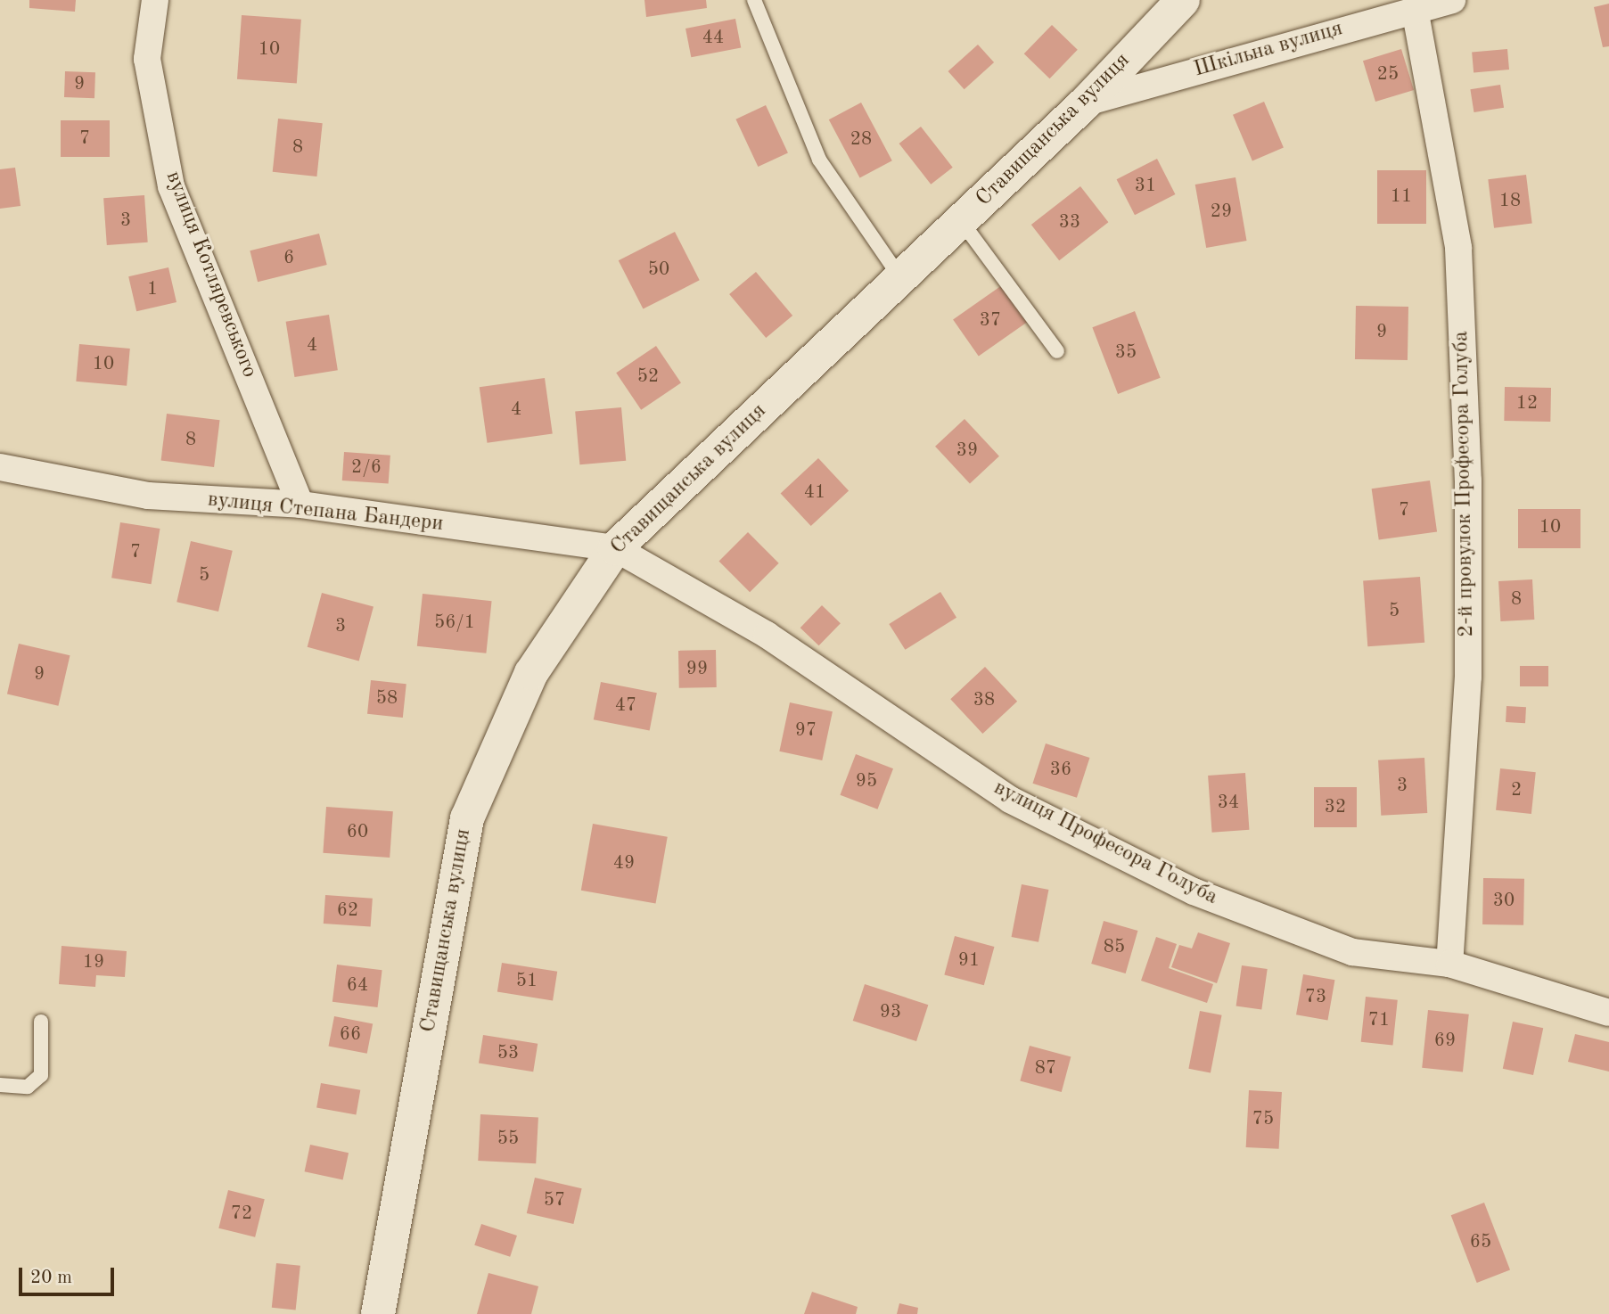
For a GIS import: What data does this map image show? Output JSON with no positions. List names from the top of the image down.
{
  "streets": {
    "street": [
      "Шкільна вулиця",
      "Ставищанська вулиця",
      "вулиця Котляревського",
      "2-й провулок Професора Голуба",
      "вулиця Степана Бандери",
      "вулиця Професора Голуба"
    ]
  },
  "crossings": [
    ["Шкільна вулиця", "Ставищанська вулиця"],
    ["Шкільна вулиця", "2-й провулок Професора Голуба"],
    ["Ставищанська вулиця", "вулиця Степана Бандери"],
    ["Ставищанська вулиця", "вулиця Професора Голуба"],
    ["вулиця Котляревського", "вулиця Степана Бандери"],
    ["2-й провулок Професора Голуба", "вулиця Професора Голуба"],
    ["вулиця Степана Бандери", "вулиця Професора Голуба"]
  ],
  "house_numbers": [
    "44",
    "10",
    "25",
    "9",
    "7",
    "28",
    "8",
    "31",
    "11",
    "18",
    "29",
    "3",
    "33",
    "6",
    "50",
    "1",
    "37",
    "9",
    "4",
    "35",
    "10",
    "52",
    "12",
    "4",
    "8",
    "39",
    "2/6",
    "41",
    "7",
    "10",
    "7",
    "5",
    "8",
    "5",
    "56/1",
    "3",
    "99",
    "9",
    "58",
    "38",
    "47",
    "97",
    "36",
    "95",
    "3",
    "2",
    "34",
    "32",
    "60",
    "49",
    "30",
    "62",
    "85",
    "91",
    "19",
    "51",
    "64",
    "73",
    "93",
    "71",
    "66",
    "69",
    "53",
    "87",
    "75",
    "55",
    "57",
    "72",
    "65"
  ],
  "scale_bar": "20 m"
}
